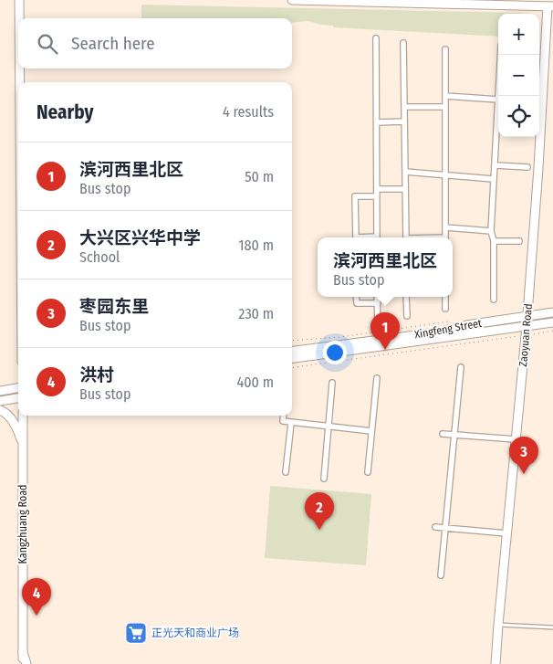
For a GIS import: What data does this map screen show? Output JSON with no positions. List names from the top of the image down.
{
  "streets": {
    "street": ["Xingfeng Street", "Zaoyuan Road", "Kangzhuang Road"]
  },
  "crossings": [
    ["Xingfeng Street", "Zaoyuan Road"]
  ],
  "places": {
    "supermarket": ["正光天和商业广场"]
  },
  "page": {
    "map_buttons": ["+", "−"],
    "search": "Search here",
    "heading": ["Nearby", "4 results"],
    "list": [
      {
        "mark": "1",
        "name": "滨河西里北区",
        "note": "Bus stop",
        "value": "50 m"
      },
      {
        "mark": "2",
        "name": "大兴区兴华中学",
        "note": "School",
        "value": "180 m"
      },
      {
        "mark": "3",
        "name": "枣园东里",
        "note": "Bus stop",
        "value": "230 m"
      },
      {
        "mark": "4",
        "name": "洪村",
        "note": "Bus stop",
        "value": "400 m"
      }
    ],
    "popup": ["滨河西里北区", "Bus stop"],
    "pins": [
      "1",
      "3",
      "2",
      "4"
    ]
  }
}
